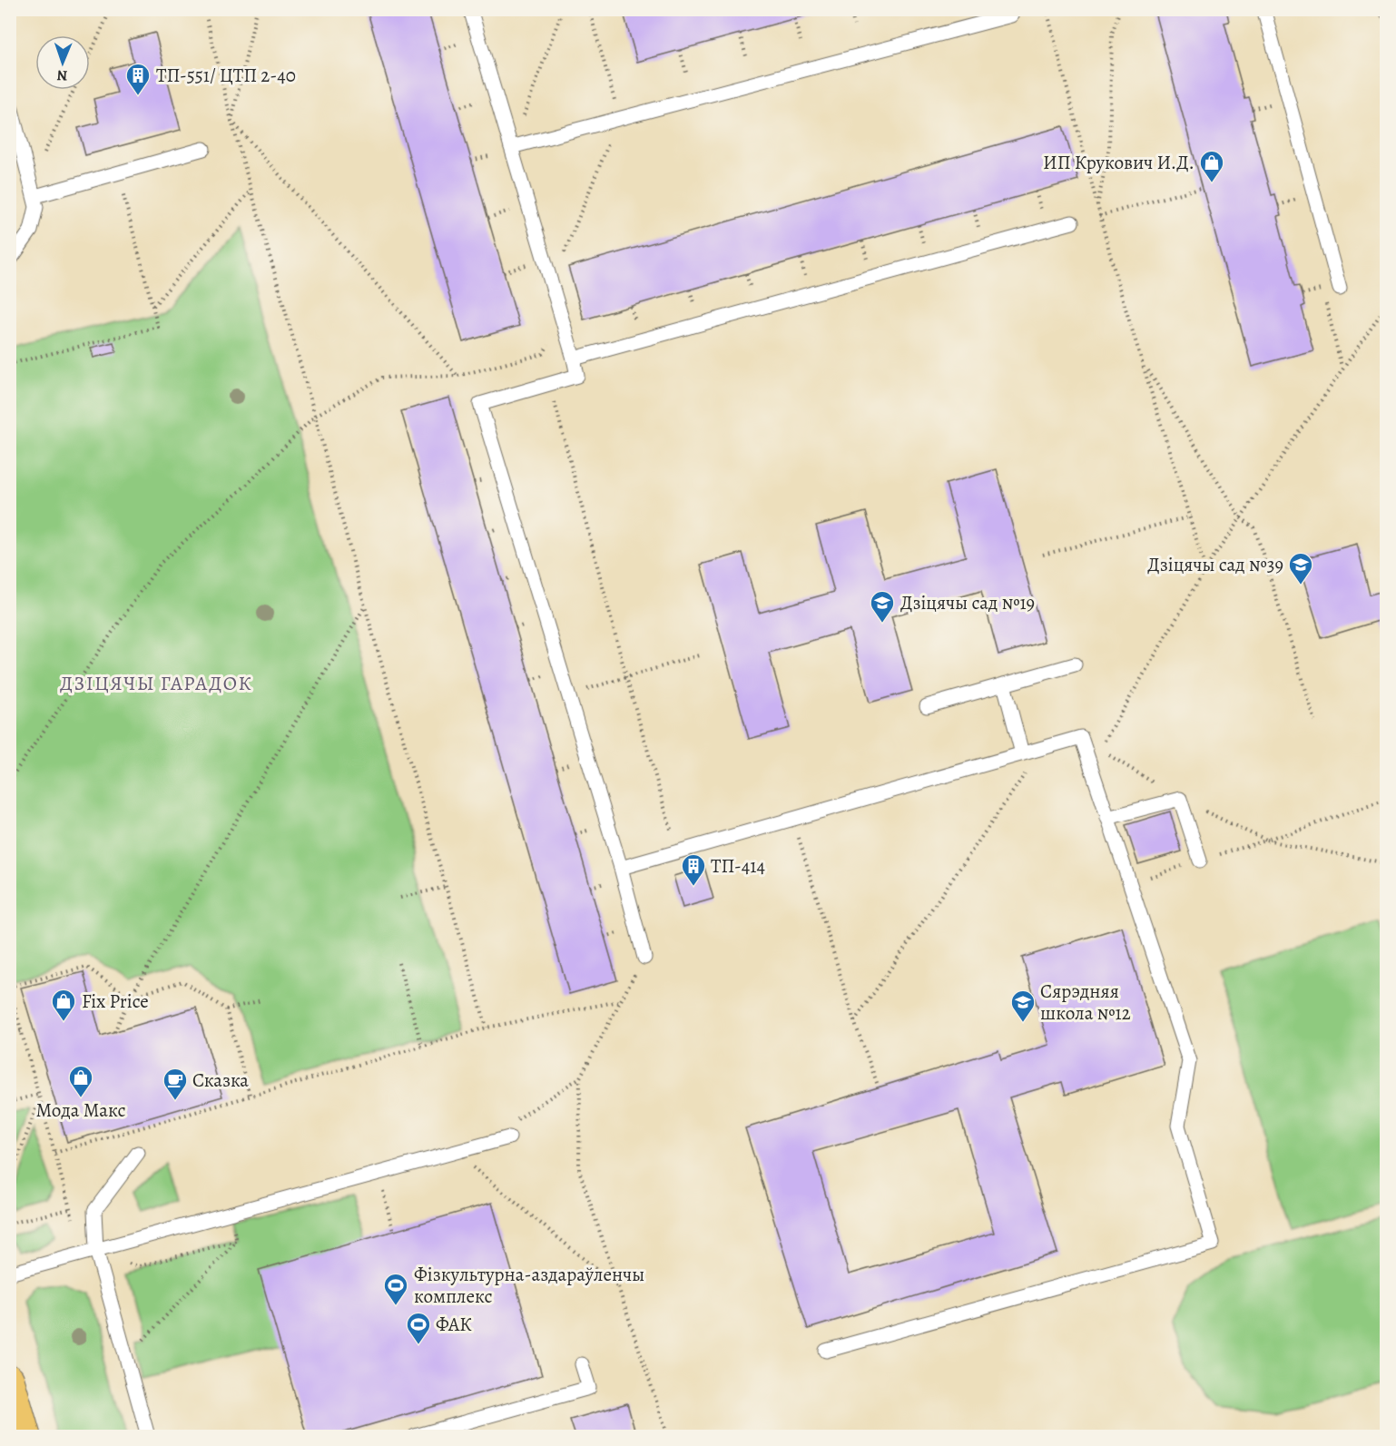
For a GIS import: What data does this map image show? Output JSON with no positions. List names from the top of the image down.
{
  "districts": ["ДЗІЦЯЧЫ ГАРАДОК"],
  "places": {
    "building": ["ТП-551/ ЦТП 2-40", "ТП-414"],
    "shop": ["ИП Крукович И.Д.", "Fix Price", "Мода Макс"],
    "school or university": ["Дзіцячы сад №39", "Дзіцячы сад №19", "Сярэдняя школа №12"],
    "cafe": ["Сказка"],
    "sports": ["Фізкультурна-аздараўленчы комплекс", "ФАК"]
  },
  "north": "bottom"
}
